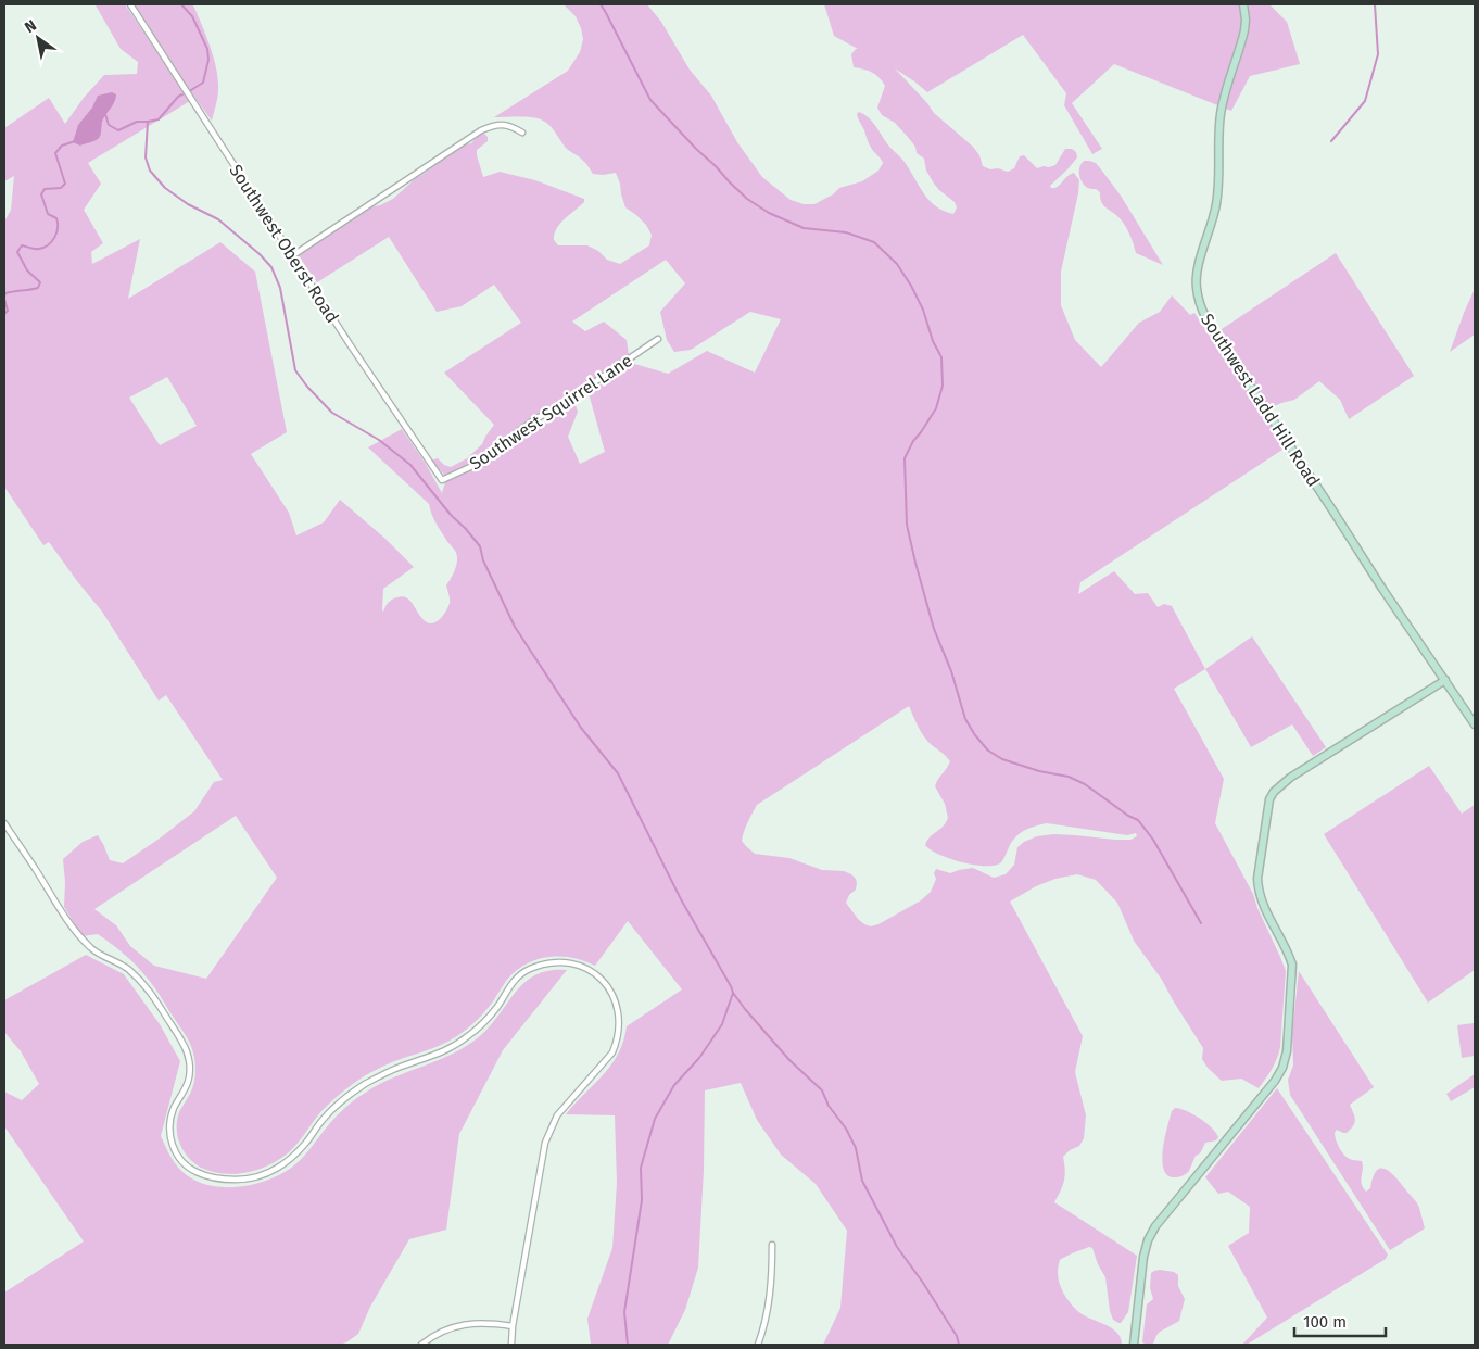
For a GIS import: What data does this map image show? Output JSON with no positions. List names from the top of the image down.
{
  "streets": {
    "street": ["Southwest Oberst Road", "Southwest Ladd Hill Road", "Southwest Squirrel Lane"]
  },
  "crossings": [
    ["Southwest Oberst Road", "Southwest Squirrel Lane"]
  ],
  "scale_bar": "100 m",
  "north": "top left"
}
